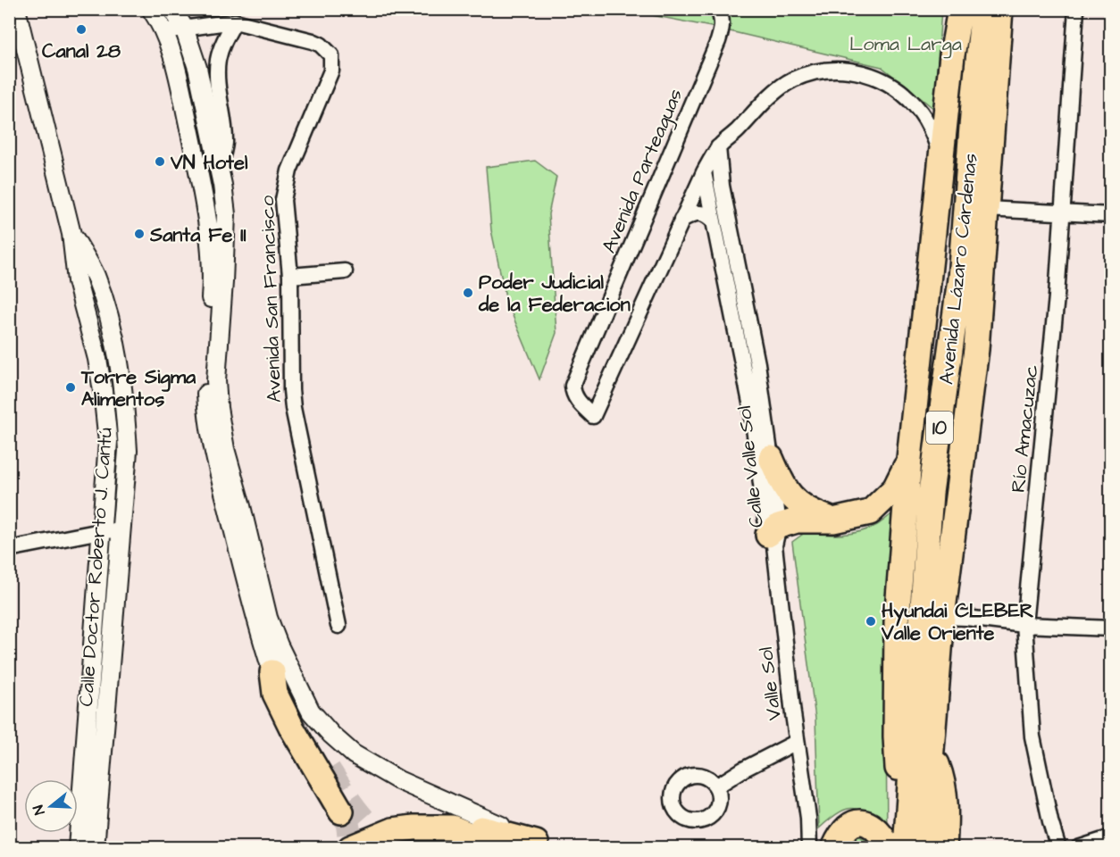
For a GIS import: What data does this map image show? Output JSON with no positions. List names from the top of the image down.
{
  "streets": {
    "highway": ["Avenida Lázaro Cárdenas", "10"],
    "street": [
      "Avenida Parteaguas",
      "Avenida San Francisco",
      "Río Amacuzac",
      "Calle Valle Sol",
      "Calle Doctor Roberto J. Cantú",
      "Valle Sol"
    ]
  },
  "crossings": [
    ["Calle Valle Sol", "Valle Sol"]
  ],
  "parks": ["Loma Larga"],
  "places": [
    "Canal 28",
    "VN Hotel",
    "Santa Fe II",
    "Poder Judicial de la Federacion",
    "Torre Sigma Alimentos",
    "Hyundai CLEBER Valle Oriente"
  ],
  "north": "left"
}
